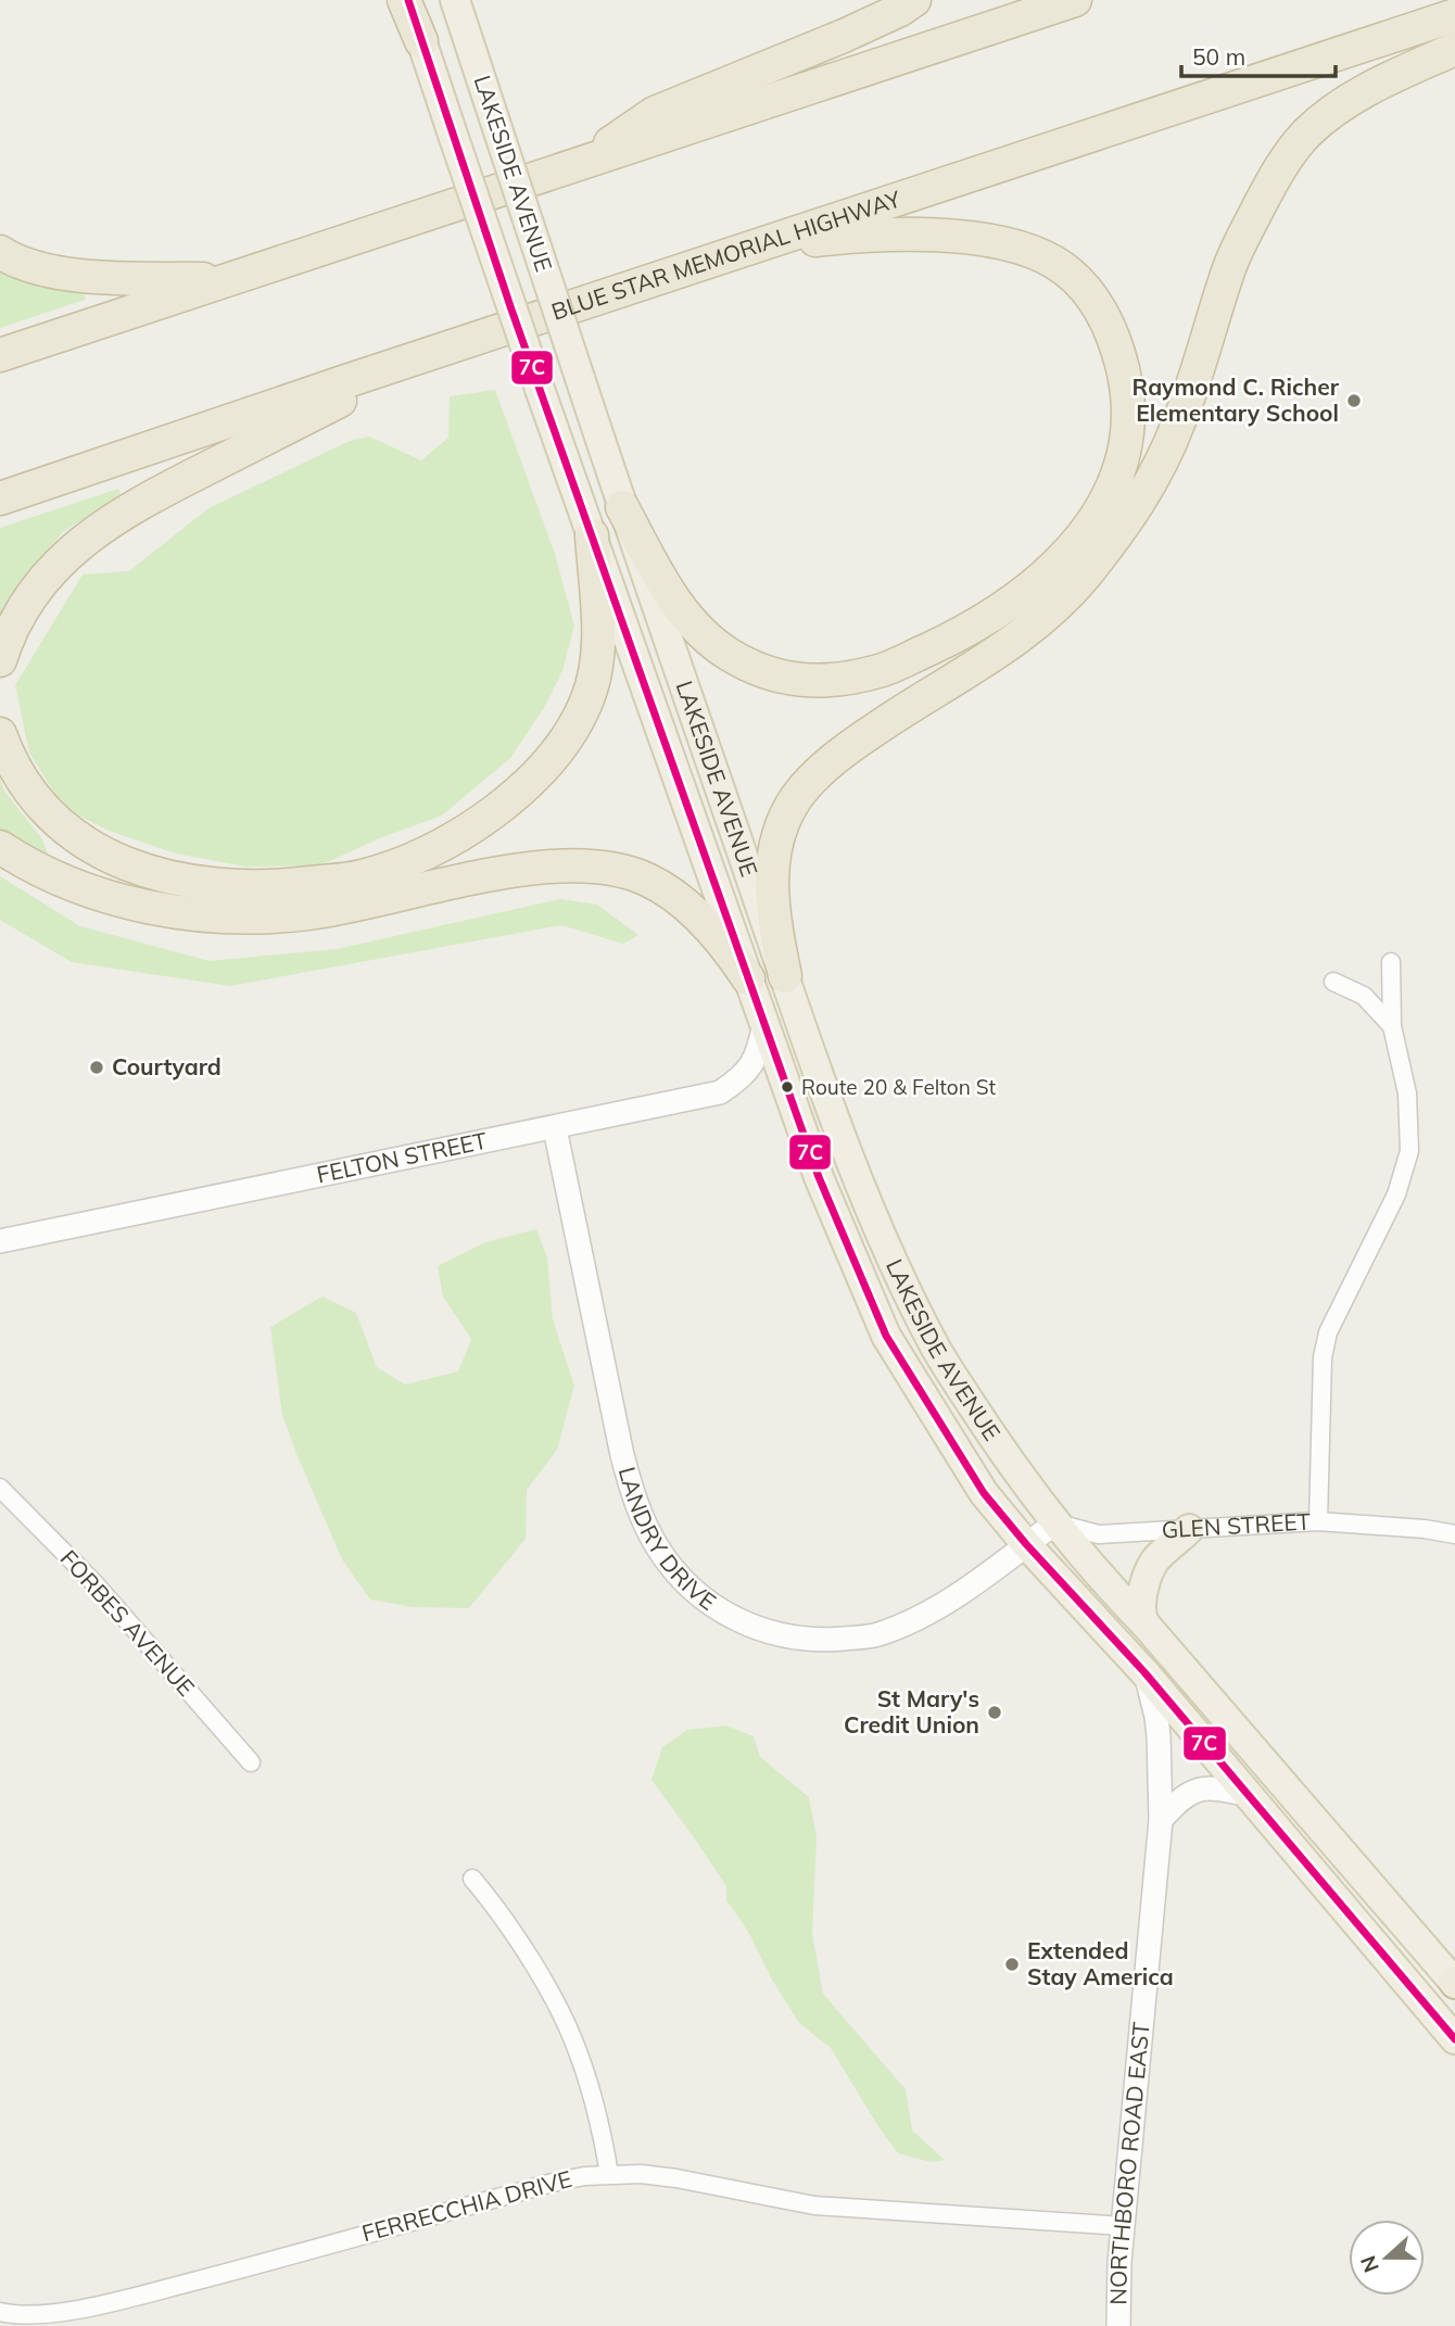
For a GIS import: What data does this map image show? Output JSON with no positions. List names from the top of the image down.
{
  "streets": {
    "highway": ["BLUE STAR MEMORIAL HIGHWAY"],
    "main road": ["LAKESIDE AVENUE"],
    "street": [
      "FELTON STREET",
      "GLEN STREET",
      "LANDRY DRIVE",
      "FORBES AVENUE",
      "NORTHBORO ROAD EAST",
      "FERRECCHIA DRIVE"
    ]
  },
  "crossings": [
    ["LAKESIDE AVENUE", "FELTON STREET"],
    ["LAKESIDE AVENUE", "GLEN STREET"],
    ["LAKESIDE AVENUE", "LANDRY DRIVE"],
    ["LAKESIDE AVENUE", "NORTHBORO ROAD EAST"],
    ["FELTON STREET", "LANDRY DRIVE"],
    ["NORTHBORO ROAD EAST", "FERRECCHIA DRIVE"]
  ],
  "places": [
    "Raymond C. Richer Elementary School",
    "Courtyard",
    "Route 20 & Felton St",
    "St Mary's Credit Union",
    "Extended Stay America"
  ],
  "lines": ["transit line 7C"],
  "scale_bar": "50 m",
  "north": "left"
}
